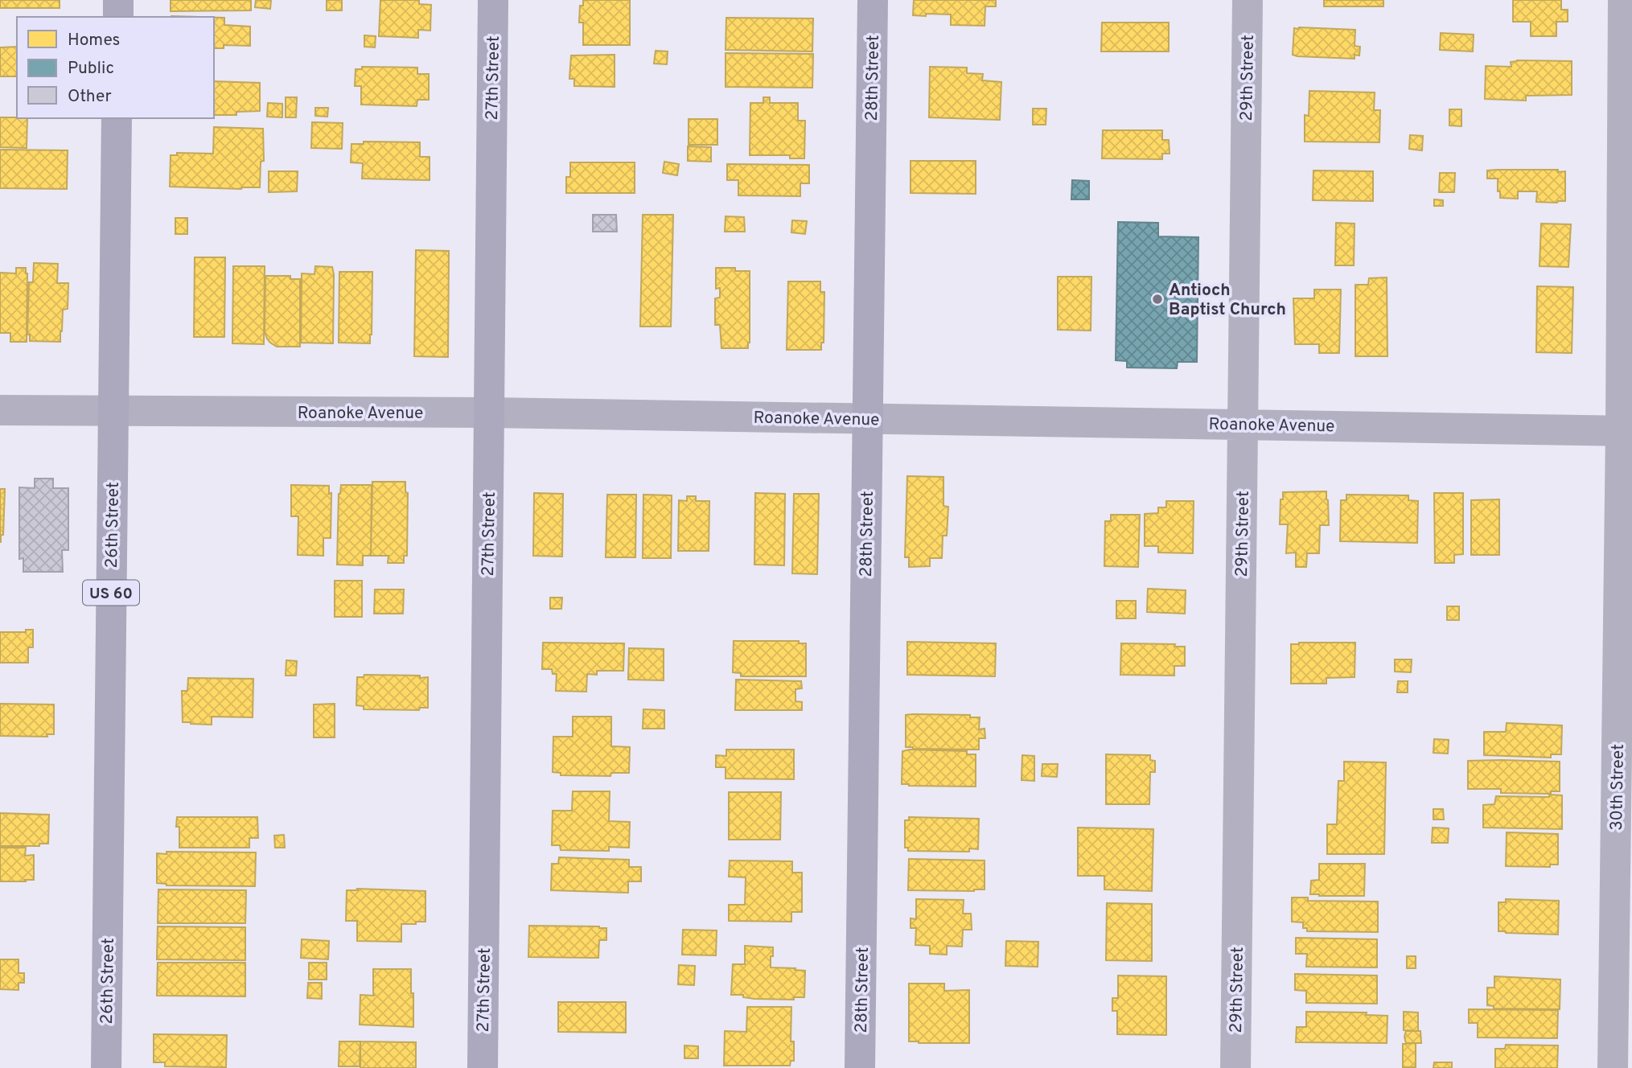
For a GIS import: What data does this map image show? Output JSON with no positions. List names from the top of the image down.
{
  "streets": {
    "main road": [
      "27th Street",
      "28th Street",
      "26th Street",
      "US 60"
    ],
    "street": ["29th Street", "Roanoke Avenue", "30th Street"]
  },
  "crossings": [
    ["27th Street", "Roanoke Avenue"],
    ["28th Street", "Roanoke Avenue"],
    ["29th Street", "Roanoke Avenue"],
    ["Roanoke Avenue", "26th Street"],
    ["Roanoke Avenue", "30th Street"]
  ],
  "places": ["Antioch Baptist Church"],
  "legend": ["Homes", "Public", "Other"]
}
